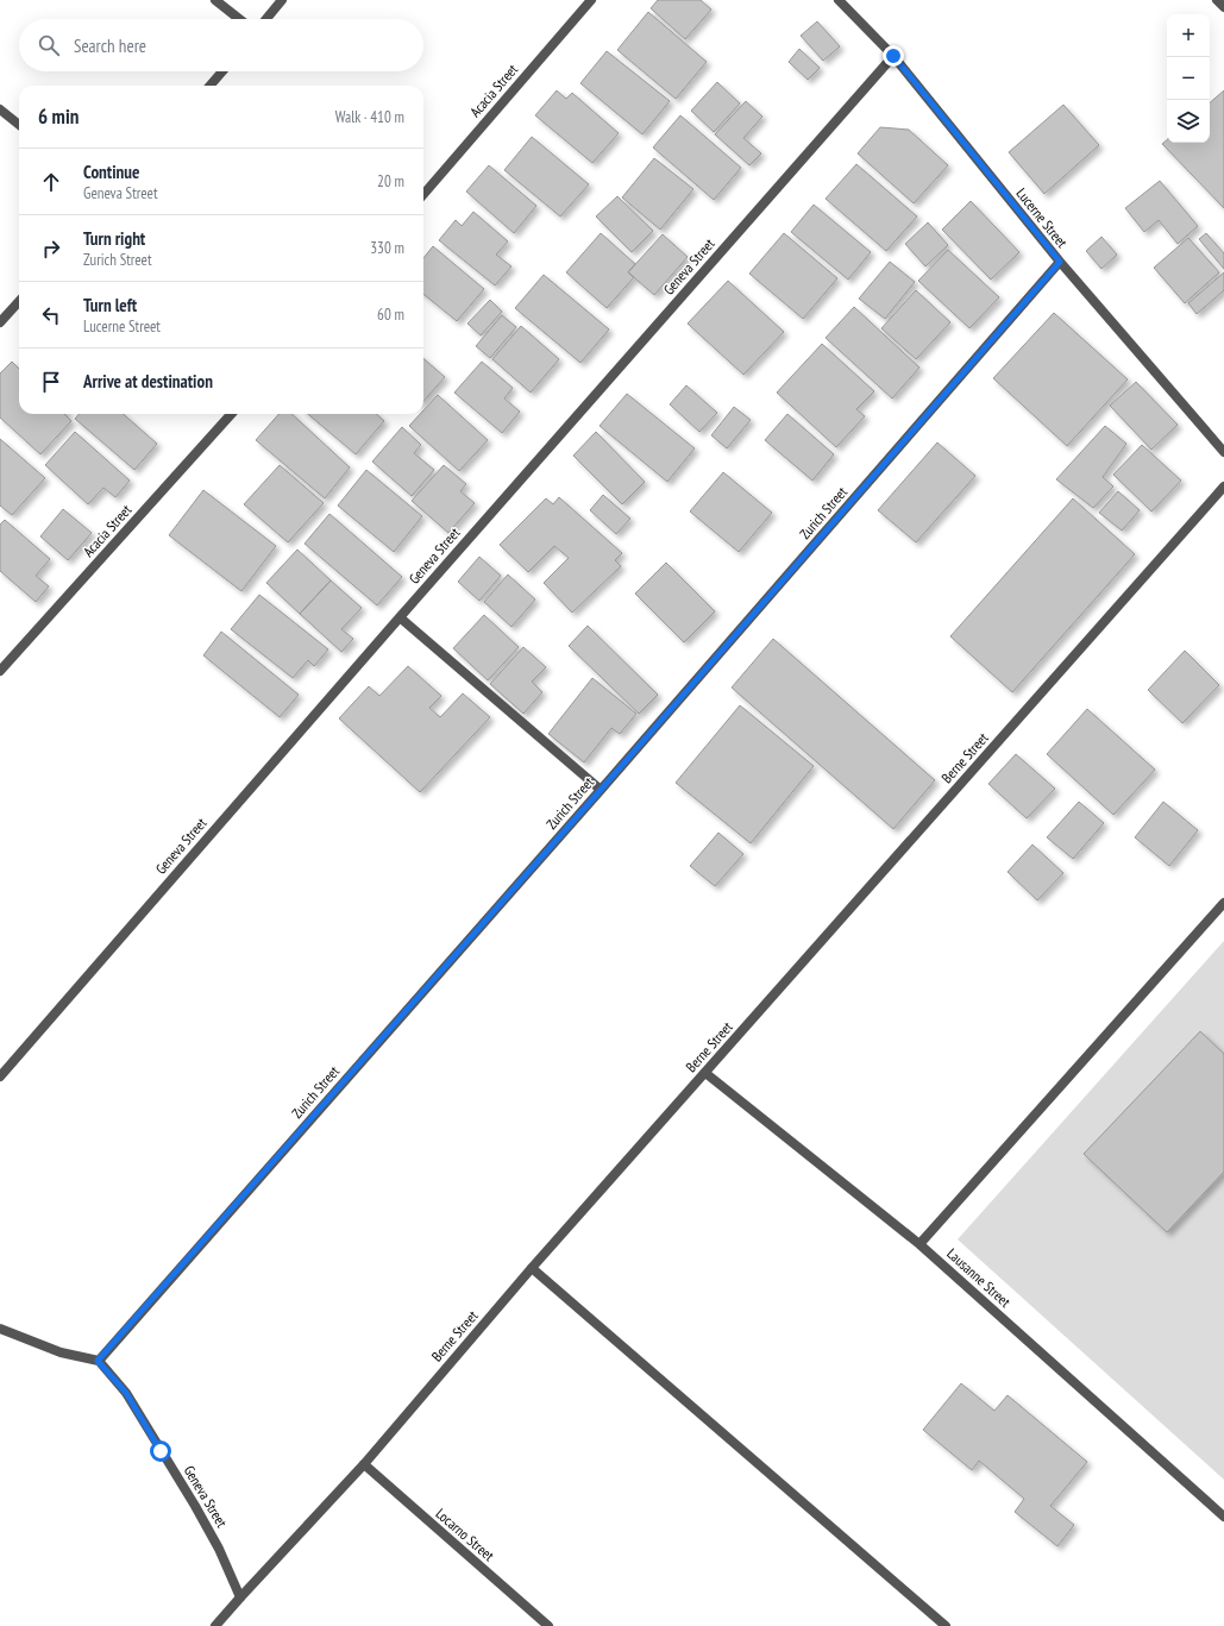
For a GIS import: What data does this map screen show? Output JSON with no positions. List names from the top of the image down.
{
  "streets": {
    "street": [
      "Acacia Street",
      "Lucerne Street",
      "Geneva Street",
      "Zurich Street",
      "Berne Street",
      "Lausanne Street",
      "Locarno Street"
    ]
  },
  "crossings": [
    ["Lucerne Street", "Geneva Street"],
    ["Lucerne Street", "Zurich Street"],
    ["Geneva Street", "Zurich Street"],
    ["Geneva Street", "Berne Street"],
    ["Berne Street", "Lausanne Street"],
    ["Berne Street", "Locarno Street"]
  ],
  "page": {
    "map_buttons": ["+", "−"],
    "search": "Search here",
    "heading": ["6 min", "Walk · 410 m"],
    "list": [
      ["Continue", "Geneva Street", "20 m"],
      ["Turn right", "Zurich Street", "330 m"],
      ["Turn left", "Lucerne Street", "60 m"],
      "Arrive at destination"
    ]
  }
}
